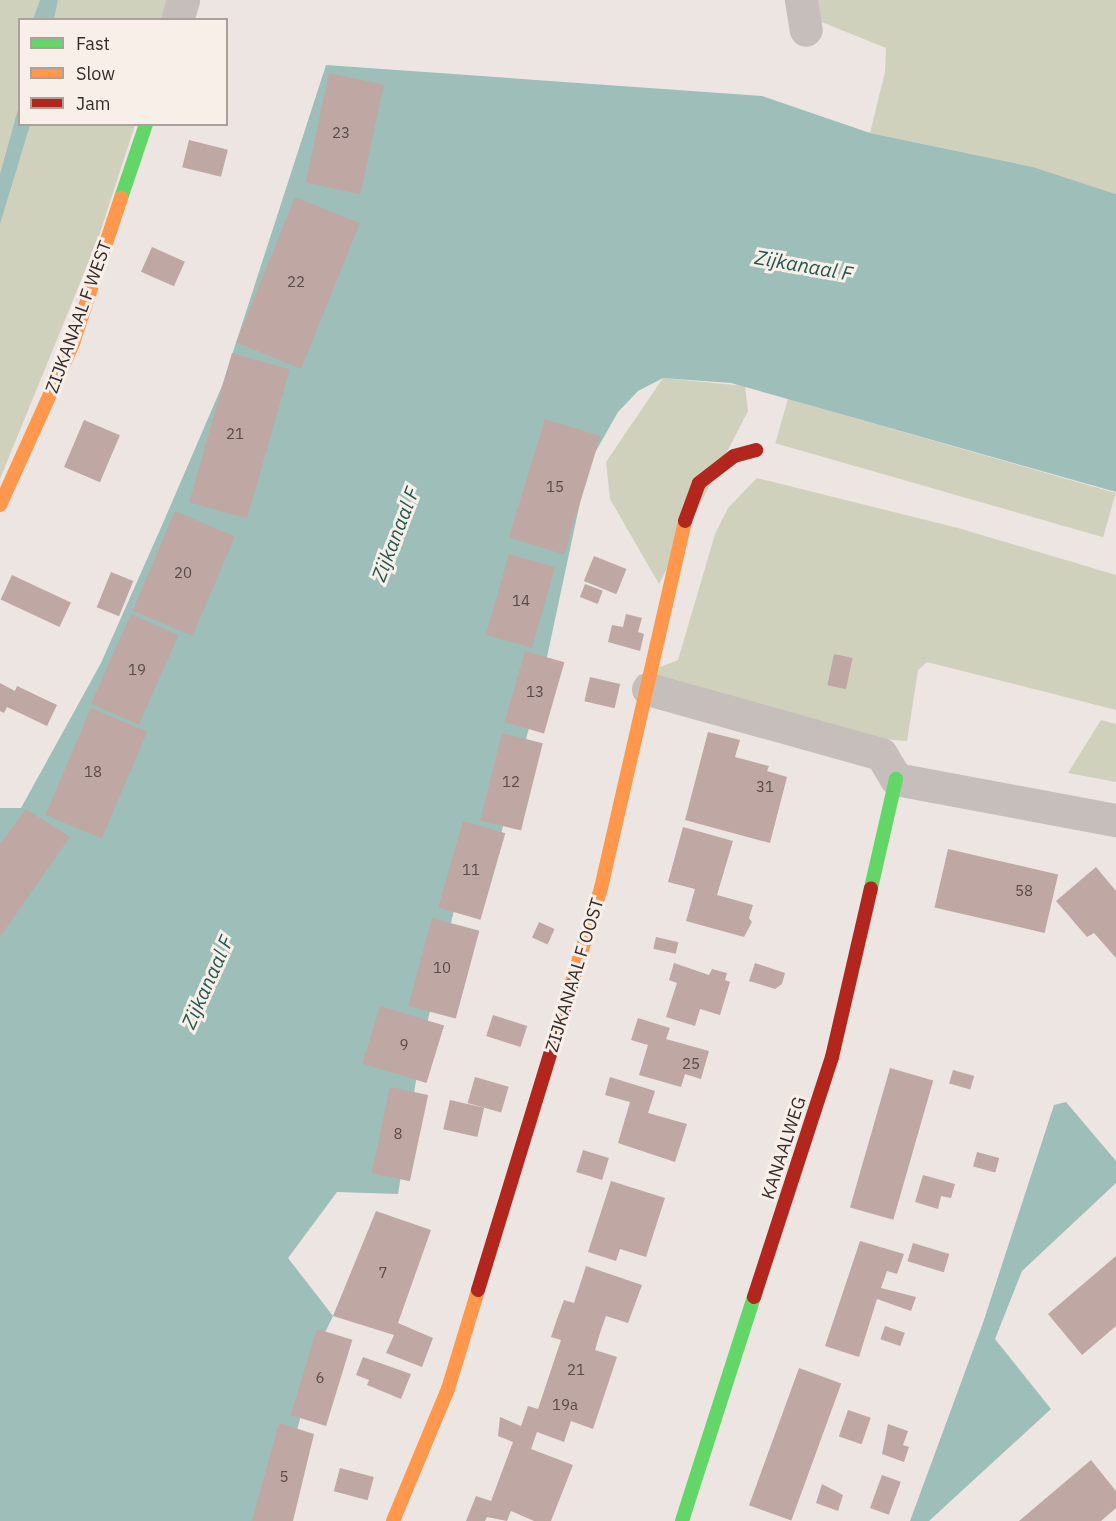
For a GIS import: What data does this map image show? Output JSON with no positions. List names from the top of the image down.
{
  "streets": {
    "street": ["ZIJKANAAL F WEST", "ZIJKANAAL F OOST", "KANAALWEG"]
  },
  "water": ["Zijkanaal F"],
  "house_numbers": [
    "23",
    "22",
    "21",
    "15",
    "20",
    "14",
    "19",
    "13",
    "18",
    "12",
    "31",
    "11",
    "58",
    "10",
    "9",
    "25",
    "8",
    "7",
    "21",
    "6",
    "19a",
    "5"
  ],
  "legend": ["Fast", "Slow", "Jam"]
}
